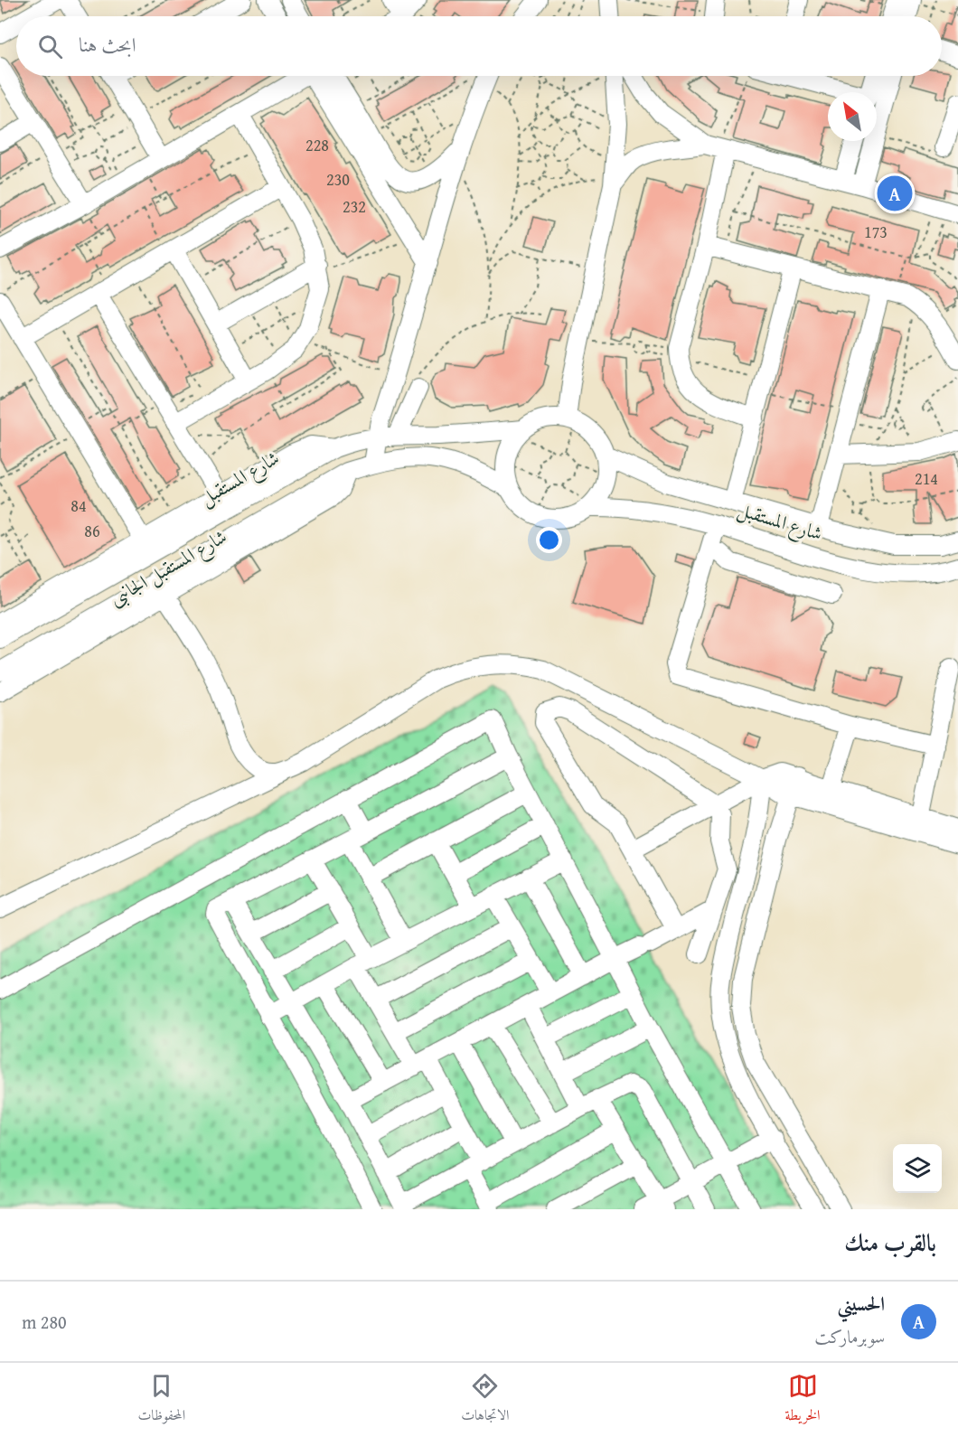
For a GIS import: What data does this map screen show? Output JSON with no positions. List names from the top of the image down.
{
  "streets": {
    "street": ["شارع المستقبل", "شارع المستقبل الجانبى"]
  },
  "crossings": [
    ["شارع المستقبل", "شارع المستقبل الجانبى"]
  ],
  "house_numbers": [
    "228",
    "230",
    "232",
    "173",
    "214",
    "84",
    "86"
  ],
  "north": "top left",
  "page": {
    "search": "ابحث هنا",
    "pins": "A",
    "heading": "بالقرب منك",
    "list": [
      {
        "mark": "A",
        "name": "الحسيني",
        "note": "سوبرماركت",
        "value": "280 m"
      }
    ],
    "nav": ["الخريطة", "الاتجاهات", "المحفوظات"]
  }
}
